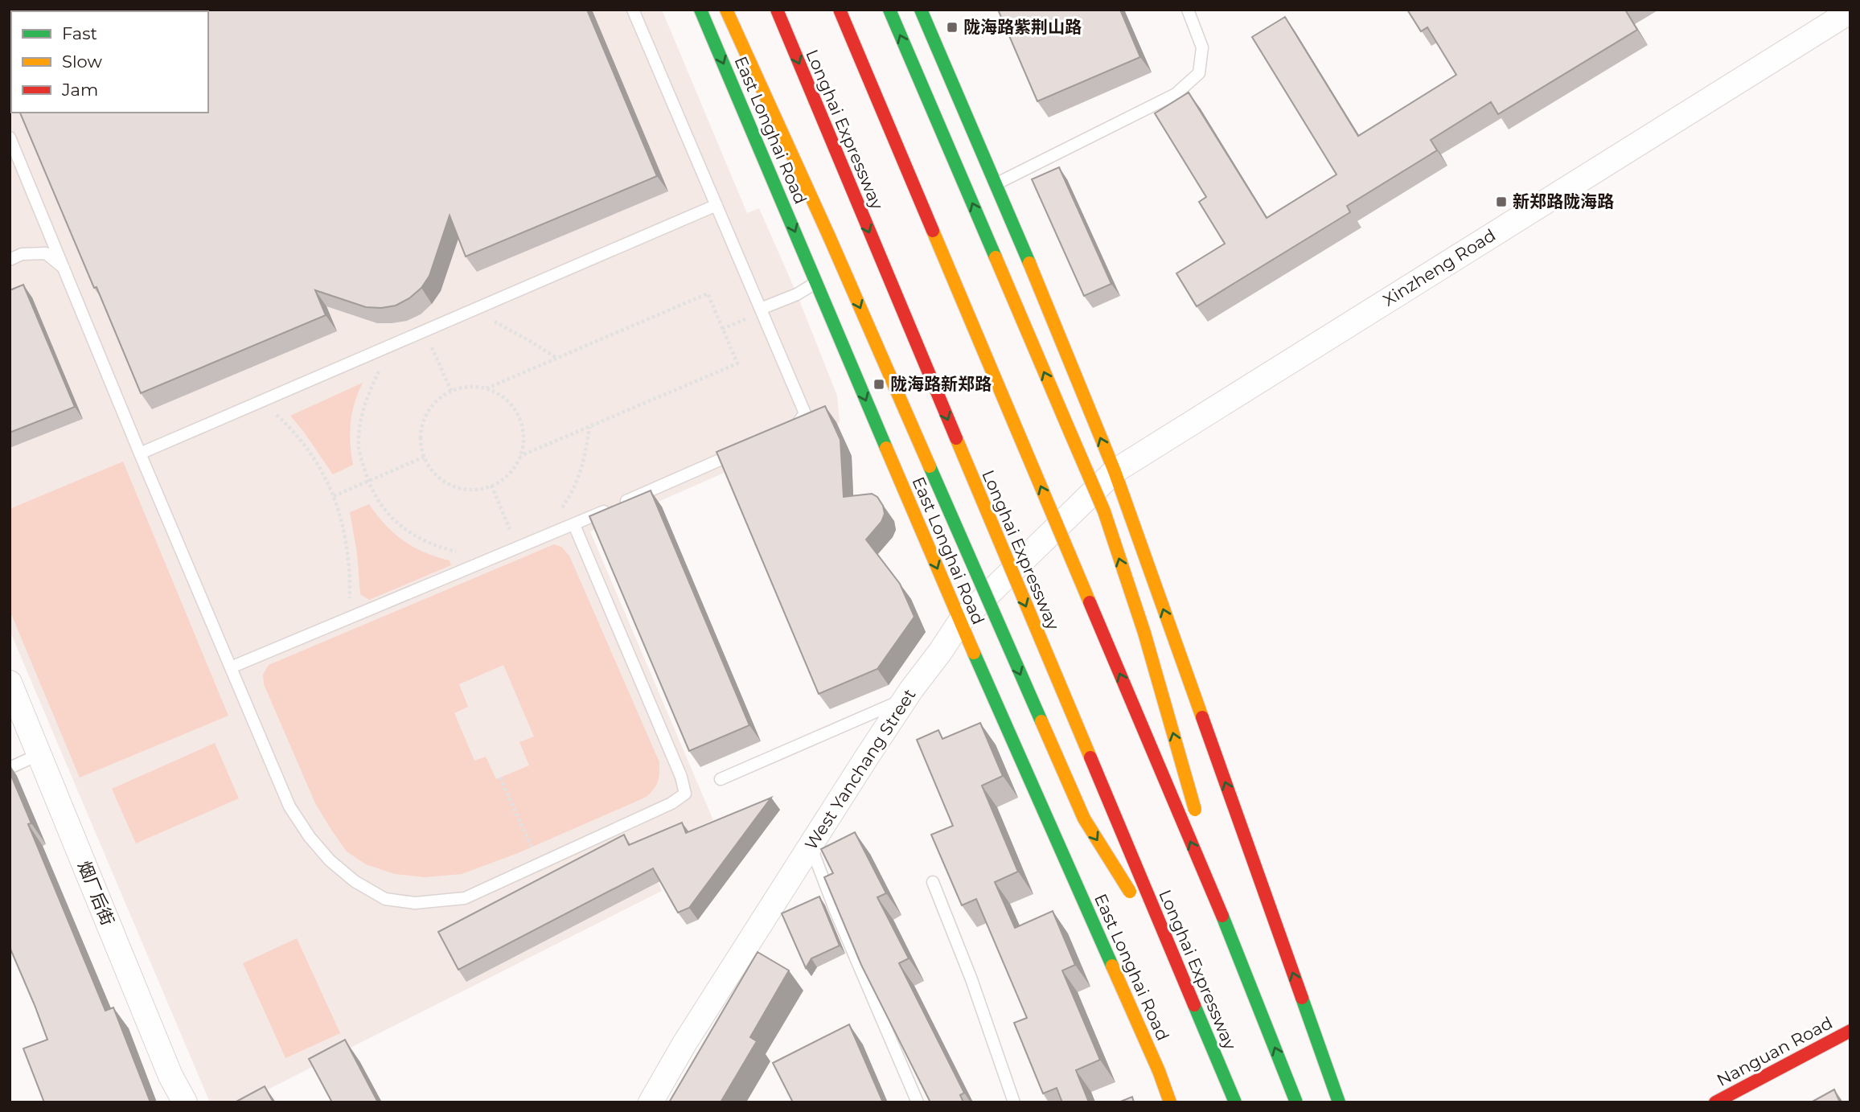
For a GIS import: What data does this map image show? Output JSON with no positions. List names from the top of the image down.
{
  "streets": {
    "main road": ["Longhai Expressway", "East Longhai Road", "Nanguan Road"],
    "street": ["Xinzheng Road", "West Yanchang Street", "烟厂后街"]
  },
  "crossings": [
    ["East Longhai Road", "West Yanchang Street"],
    ["Xinzheng Road", "West Yanchang Street"]
  ],
  "places": {
    "transit": ["陇海路紫荆山路", "新郑路陇海路", "陇海路新郑路"]
  },
  "legend": ["Fast", "Slow", "Jam"]
}
